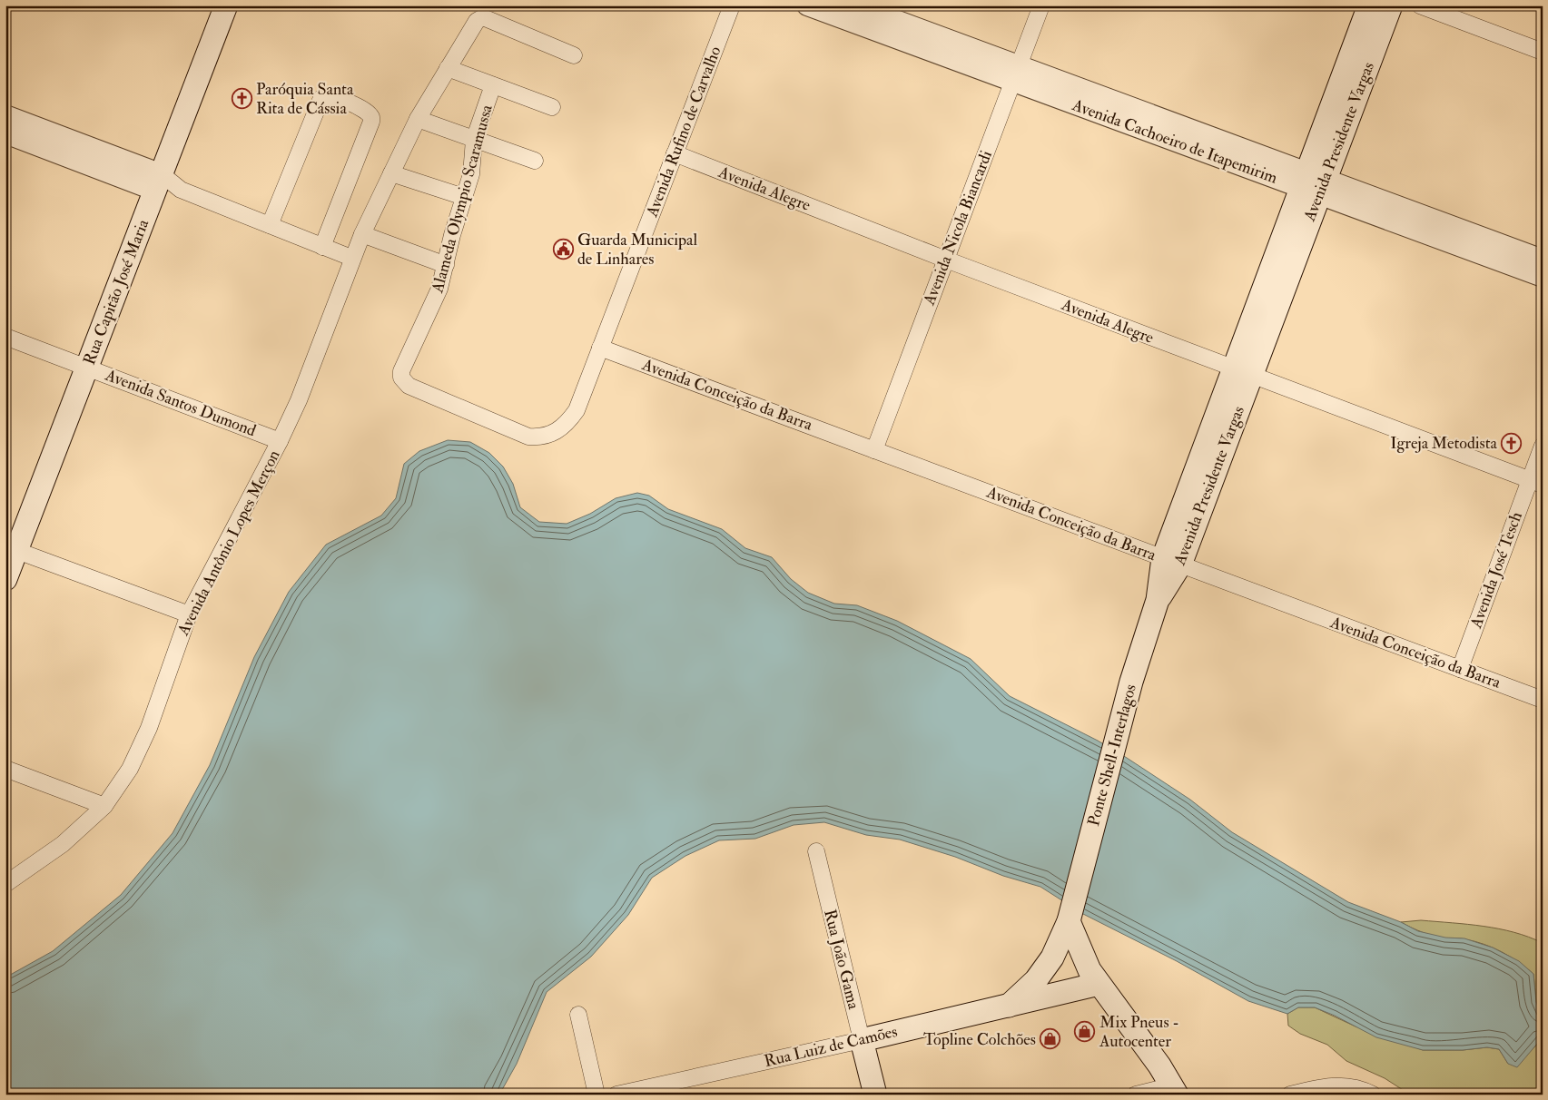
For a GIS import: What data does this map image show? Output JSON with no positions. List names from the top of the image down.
{
  "streets": {
    "main road": [
      "Avenida Presidente Vargas",
      "Rua Capitão José Maria",
      "Ponte Shell-Interlagos",
      "Rua João Gama",
      "Rua Luiz de Camões"
    ],
    "street": [
      "Avenida Rufino de Carvalho",
      "Avenida Alegre",
      "Alameda Olympio Scaramussa",
      "Avenida Nicola Biancardi",
      "Avenida Conceição da Barra",
      "Avenida Santos Dumond",
      "Avenida Antônio Lopes Merçon",
      "Avenida José Tesch"
    ]
  },
  "crossings": [
    ["Avenida Rufino de Carvalho", "Avenida Alegre"],
    ["Avenida Rufino de Carvalho", "Alameda Olympio Scaramussa"],
    ["Avenida Rufino de Carvalho", "Avenida Conceição da Barra"],
    ["Avenida Presidente Vargas", "Avenida Alegre"],
    ["Avenida Presidente Vargas", "Avenida Conceição da Barra"],
    ["Avenida Presidente Vargas", "Ponte Shell-Interlagos"],
    ["Avenida Alegre", "Avenida Nicola Biancardi"],
    ["Avenida Alegre", "Avenida José Tesch"],
    ["Avenida Nicola Biancardi", "Avenida Conceição da Barra"],
    ["Rua Capitão José Maria", "Avenida Santos Dumond"],
    ["Avenida Conceição da Barra", "Avenida José Tesch"],
    ["Avenida Santos Dumond", "Avenida Antônio Lopes Merçon"],
    ["Ponte Shell-Interlagos", "Rua Luiz de Camões"],
    ["Rua João Gama", "Rua Luiz de Camões"]
  ],
  "places": {
    "church": ["Paróquia Santa Rita de Cássia", "Igreja Metodista"],
    "public building": ["Guarda Municipal de Linhares"],
    "shop": ["Mix Pneus - Autocenter", "Topline Colchões"]
  }
}
